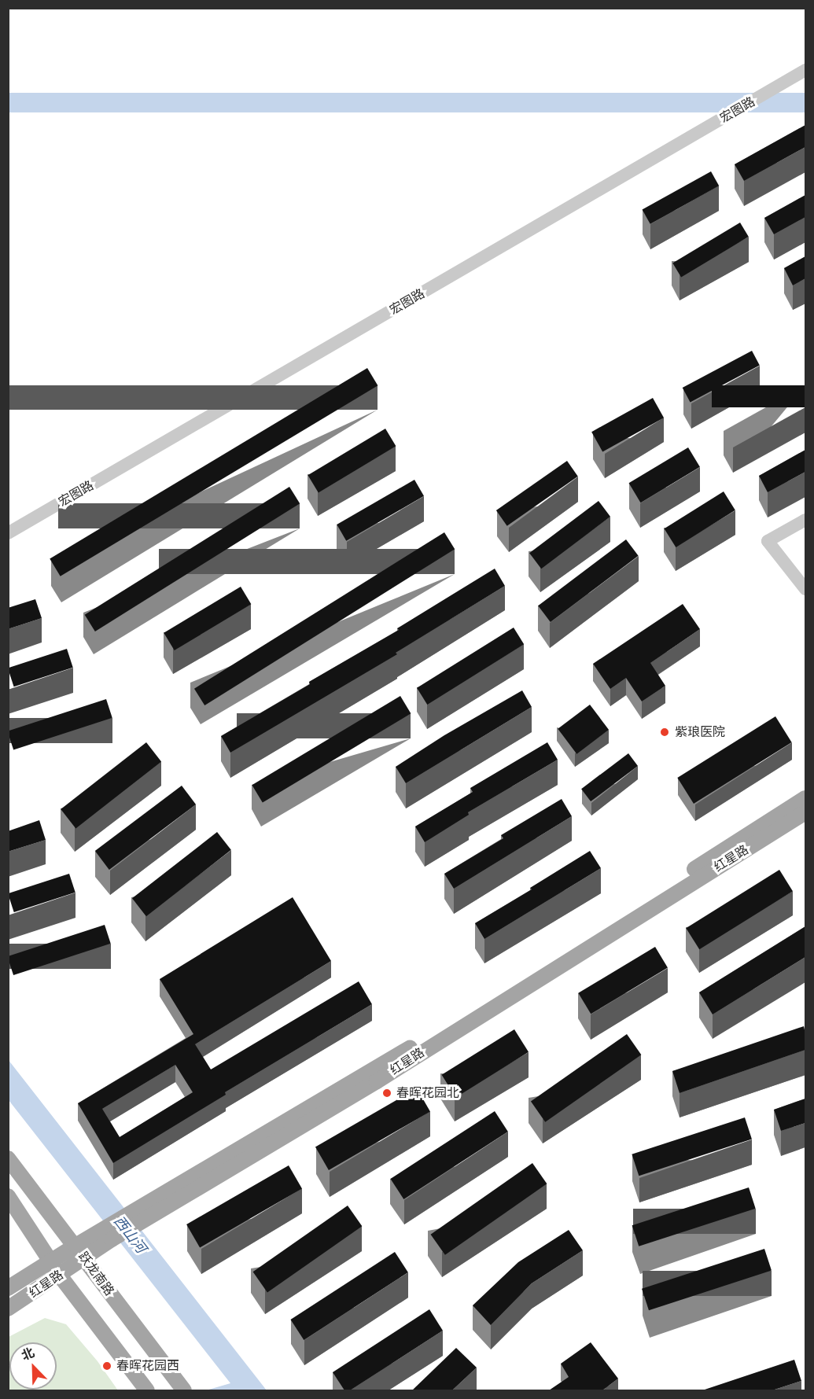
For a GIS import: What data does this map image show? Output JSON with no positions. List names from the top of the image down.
{
  "streets": {
    "main road": ["红星路", "跃龙南路"],
    "street": ["宏图路"]
  },
  "crossings": [
    ["红星路", "跃龙南路"]
  ],
  "water": ["西山河"],
  "places": ["紫琅医院", "春晖花园北", "春晖花园西"],
  "north": "top left"
}
